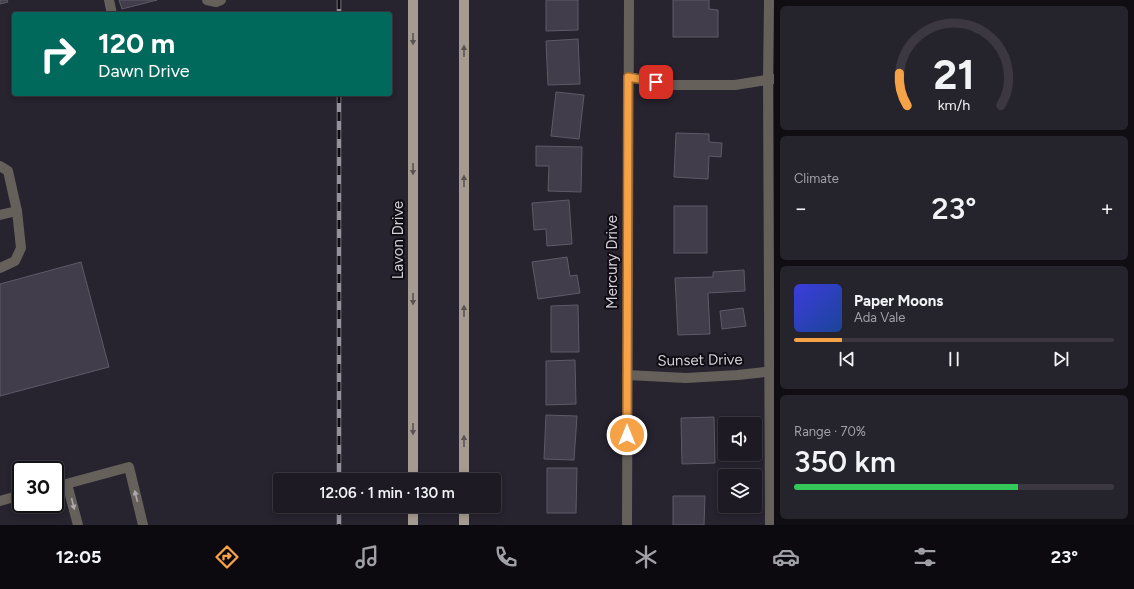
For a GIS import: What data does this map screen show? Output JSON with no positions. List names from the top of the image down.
{
  "streets": {
    "main road": ["Lavon Drive"],
    "street": ["Mercury Drive", "Sunset Drive"]
  },
  "crossings": [
    ["Mercury Drive", "Sunset Drive"]
  ],
  "page": {
    "turn": ["120 m", "Dawn Drive"],
    "tile": [
      "Climate",
      ["Range · 70%", "350 km"]
    ],
    "heat": ["−", "23°", "+"],
    "song": ["Paper Moons", "Ada Vale"],
    "limit": "30",
    "trip": "12:06 · 1 min · 130 m",
    "tabs": ["12:05", "23°"],
    "gauge": ["21", "km/h"]
  }
}
